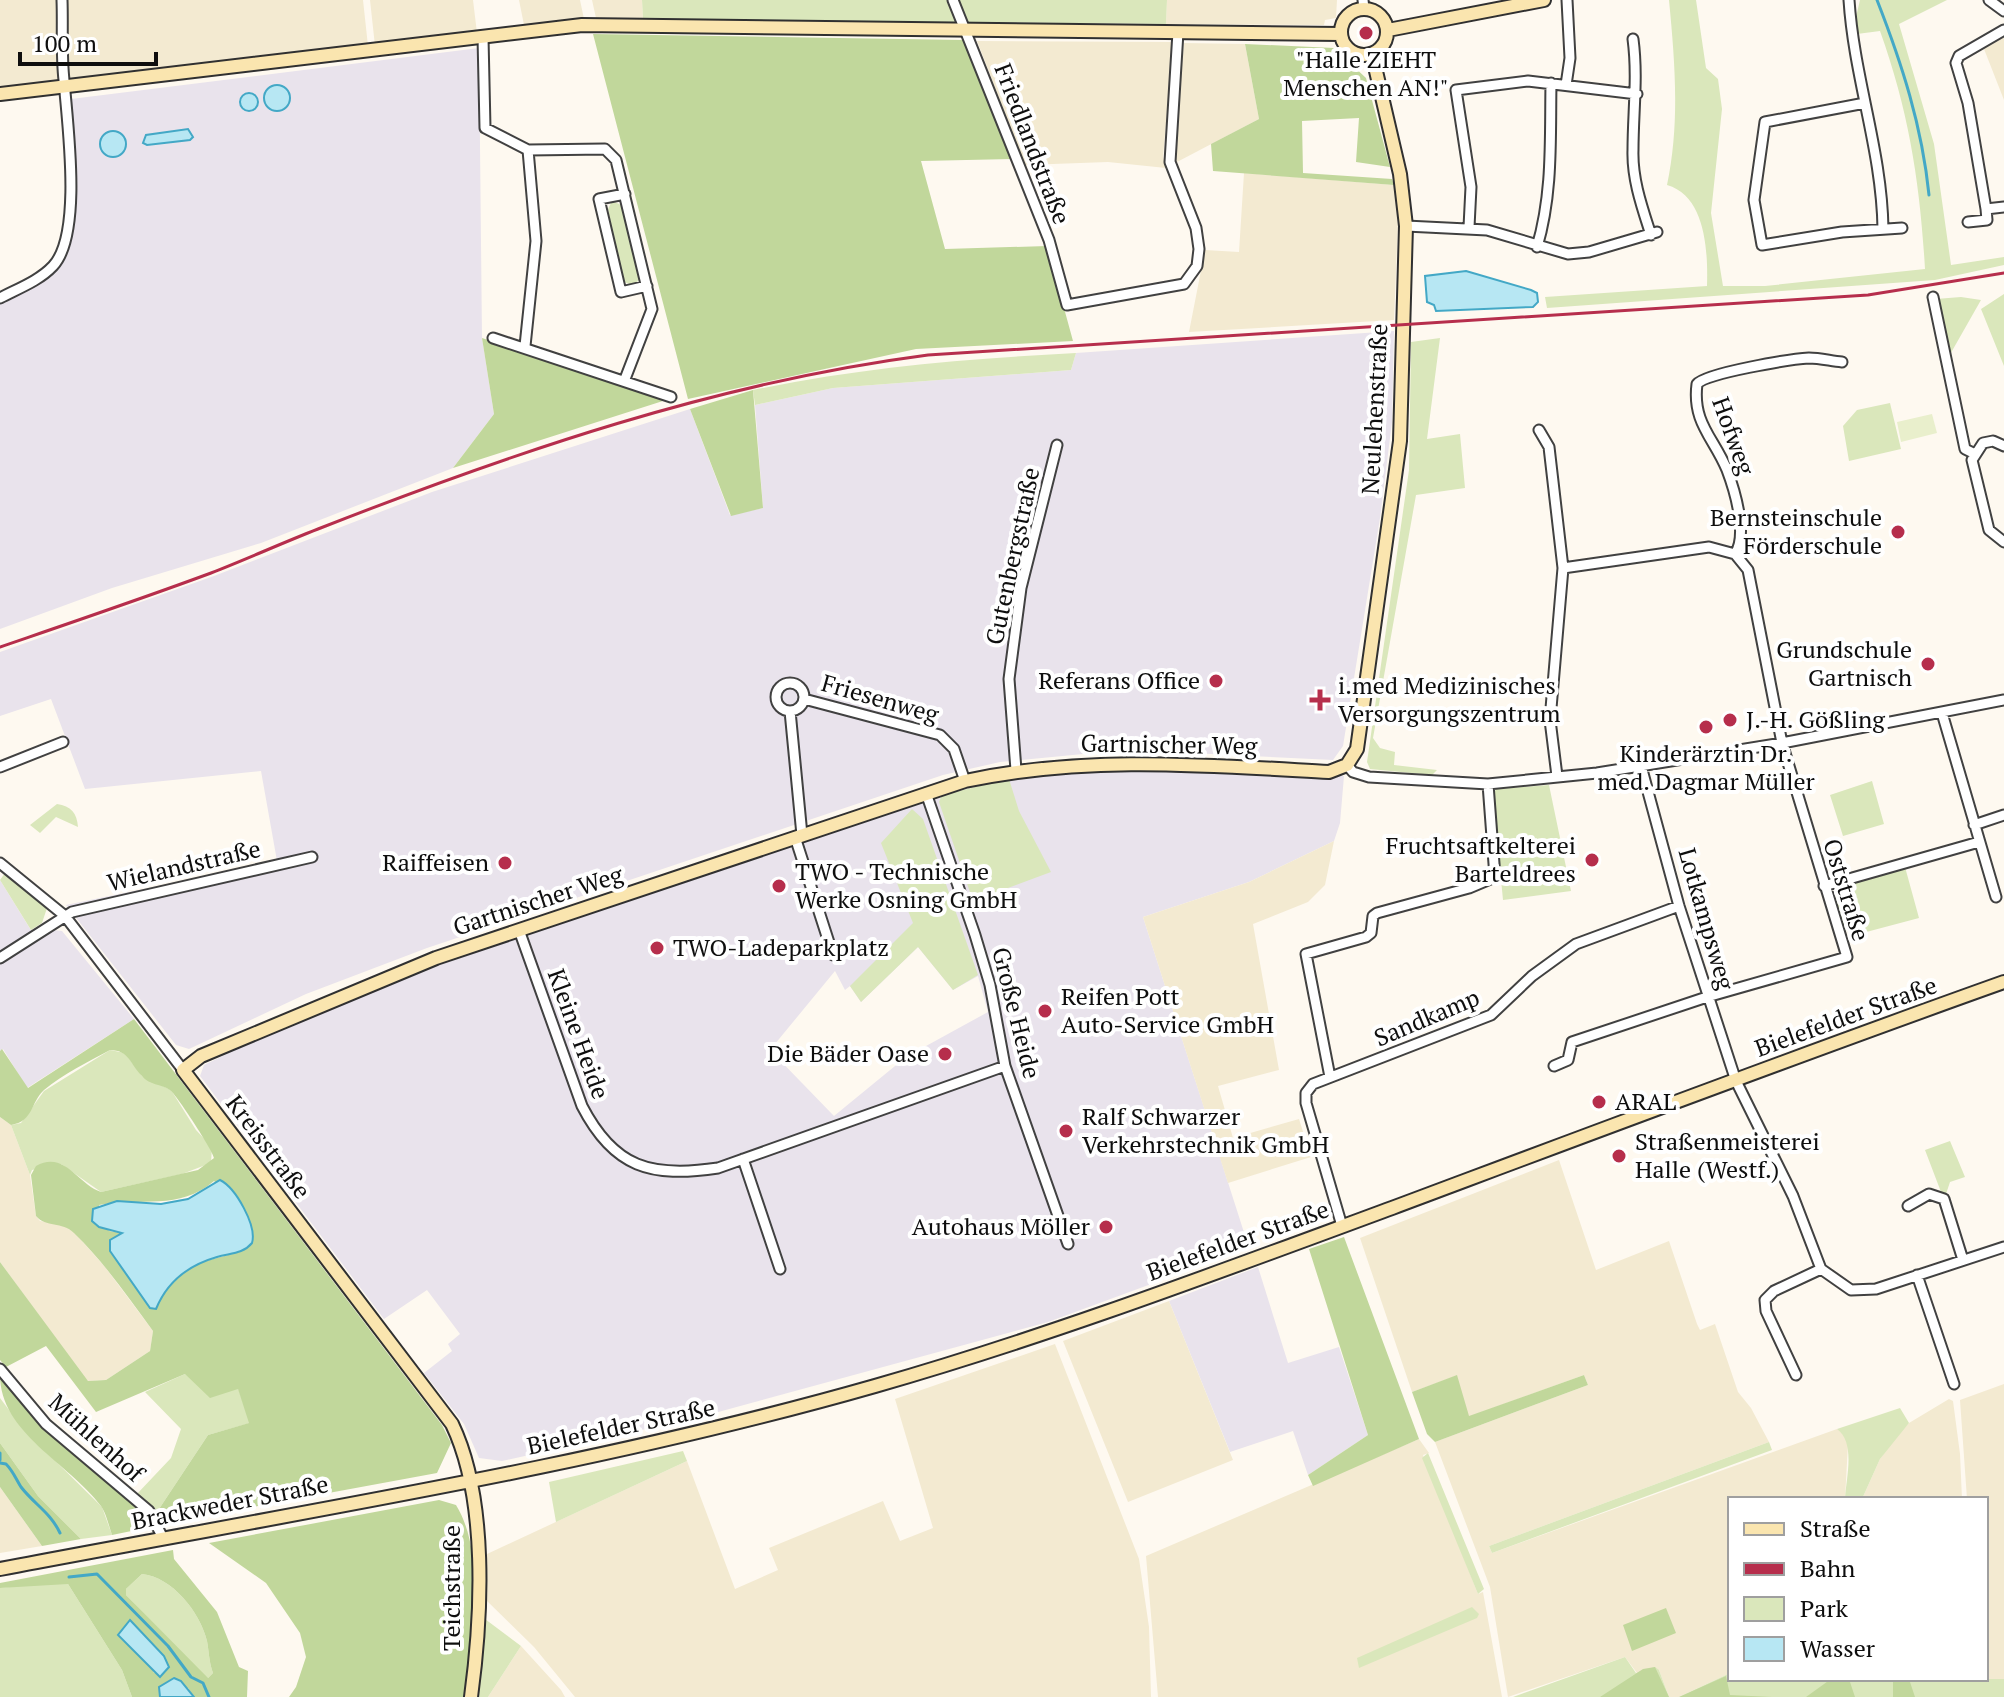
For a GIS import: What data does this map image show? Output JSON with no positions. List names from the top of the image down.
{
  "streets": {
    "street": [
      "Friedlandstraße",
      "Neulehenstraße",
      "Hofweg",
      "Gutenbergstraße",
      "Friesenweg",
      "Gartnischer Weg",
      "Wielandstraße",
      "Oststraße",
      "Lotkampsweg",
      "Große Heide",
      "Bielefelder Straße",
      "Sandkamp",
      "Kleine Heide",
      "Kreisstraße",
      "Mühlenhof",
      "Brackweder Straße",
      "Teichstraße"
    ]
  },
  "crossings": [
    ["Neulehenstraße", "Gartnischer Weg"],
    ["Hofweg", "Oststraße"],
    ["Gutenbergstraße", "Gartnischer Weg"],
    ["Friesenweg", "Gartnischer Weg"],
    ["Gartnischer Weg", "Oststraße"],
    ["Gartnischer Weg", "Lotkampsweg"],
    ["Gartnischer Weg", "Große Heide"],
    ["Gartnischer Weg", "Kleine Heide"],
    ["Gartnischer Weg", "Kreisstraße"],
    ["Wielandstraße", "Kreisstraße"],
    ["Oststraße", "Lotkampsweg"],
    ["Lotkampsweg", "Bielefelder Straße"],
    ["Lotkampsweg", "Sandkamp"],
    ["Große Heide", "Kleine Heide"],
    ["Bielefelder Straße", "Sandkamp"],
    ["Bielefelder Straße", "Kreisstraße"],
    ["Bielefelder Straße", "Brackweder Straße"],
    ["Bielefelder Straße", "Teichstraße"],
    ["Kreisstraße", "Brackweder Straße"],
    ["Kreisstraße", "Teichstraße"],
    ["Mühlenhof", "Brackweder Straße"],
    ["Brackweder Straße", "Teichstraße"]
  ],
  "places": {
    "other": [
      "\"Halle ZIEHT Menschen AN!\"",
      "Bernsteinschule Förderschule",
      "Grundschule Gartnisch",
      "Referans Office",
      "J.-H. Gößling",
      "Kinderärztin Dr. med. Dagmar Müller",
      "Fruchtsaftkelterei Barteldrees",
      "Raiffeisen",
      "TWO - Technische Werke Osning GmbH",
      "TWO-Ladeparkplatz",
      "Reifen Pott Auto-Service GmbH",
      "Die Bäder Oase",
      "ARAL",
      "Ralf Schwarzer Verkehrstechnik GmbH",
      "Straßenmeisterei Halle (Westf.)",
      "Autohaus Möller"
    ],
    "health": ["i.med Medizinisches Versorgungszentrum"]
  },
  "legend": [
    "Straße",
    "Bahn",
    "Park",
    "Wasser"
  ],
  "scale_bar": "100 m"
}
